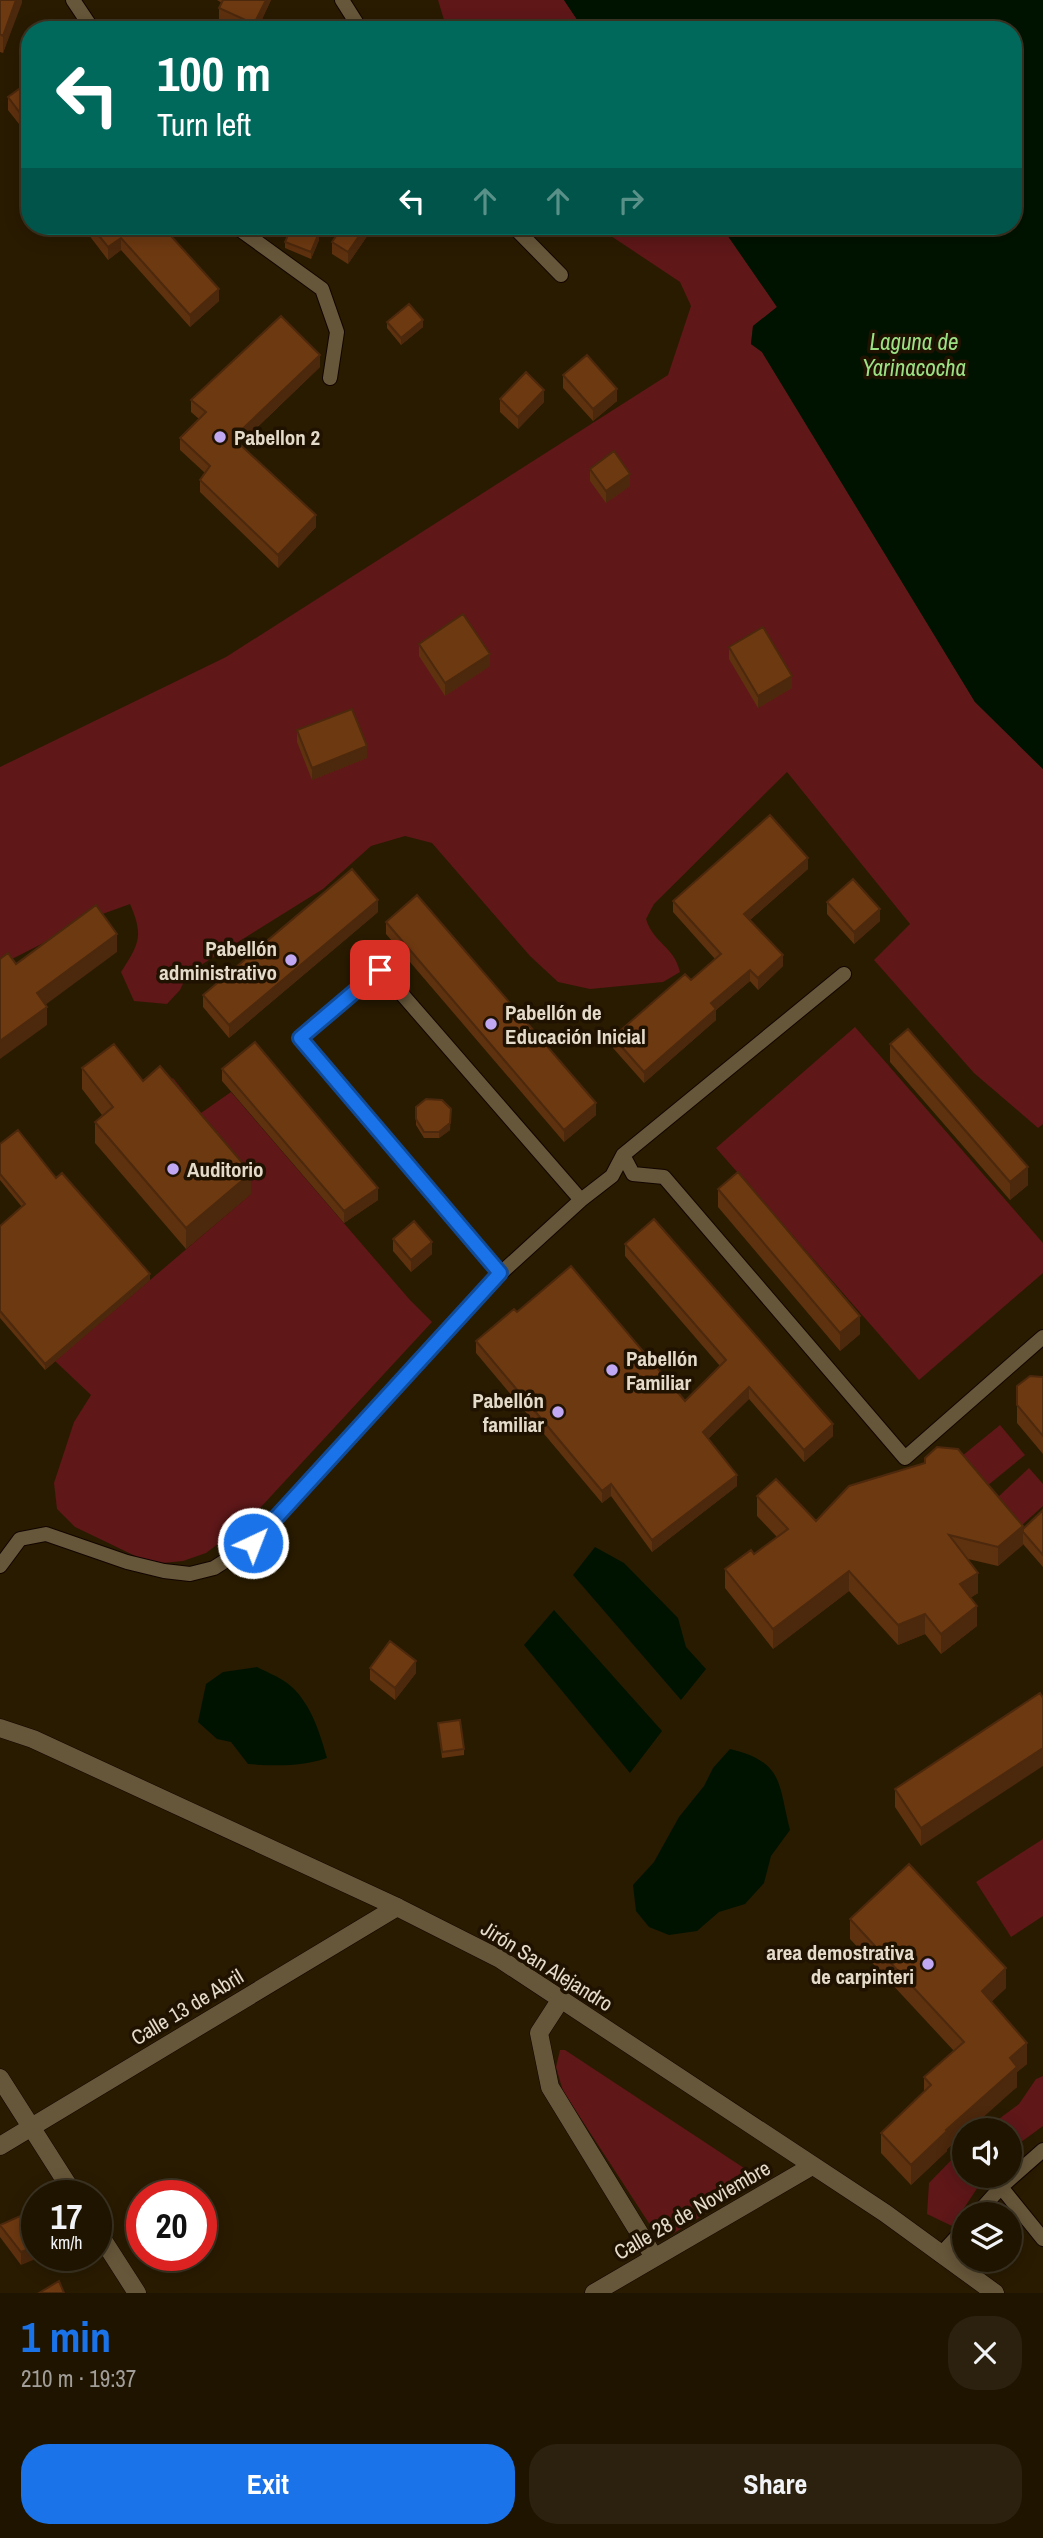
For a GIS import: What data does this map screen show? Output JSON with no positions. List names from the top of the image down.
{
  "streets": {
    "street": ["Jirón San Alejandro", "Calle 13 de Abril", "Calle 28 de Noviembre"]
  },
  "crossings": [
    ["Jirón San Alejandro", "Calle 13 de Abril"],
    ["Jirón San Alejandro", "Calle 28 de Noviembre"]
  ],
  "water": ["Laguna de Yarinacocha"],
  "places": [
    "Pabellon 2",
    "Pabellón administrativo",
    "Pabellón de Educación Inicial",
    "Auditorio",
    "Pabellón Familiar",
    "Pabellón familiar",
    "area demostrativa de carpinteri"
  ],
  "page": {
    "turn": ["100 m", "Turn left"],
    "speed": "17 km/h",
    "limit": "20",
    "heading": ["1 min", "210 m · 19:37"],
    "buttons": ["Exit", "Share"]
  }
}
